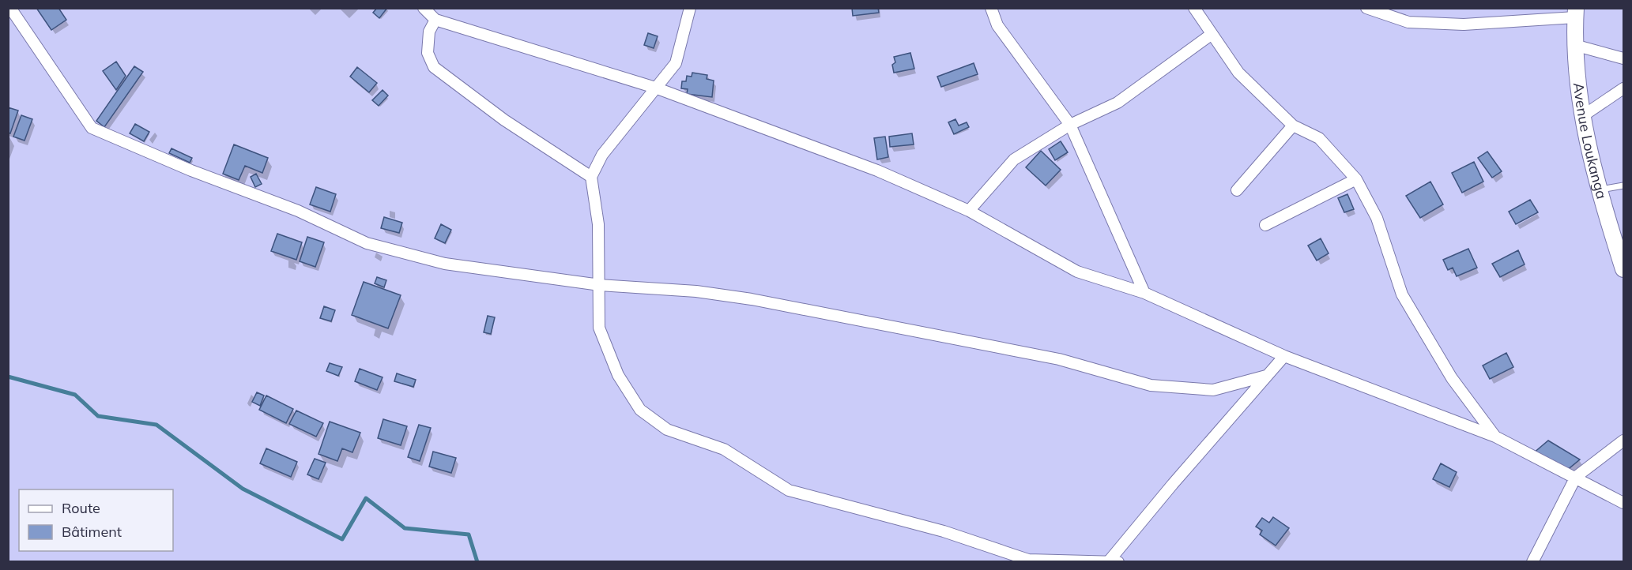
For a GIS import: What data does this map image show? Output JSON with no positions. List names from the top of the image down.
{
  "streets": {
    "main road": ["Avenue Loukanga"]
  },
  "legend": ["Route", "Bâtiment"]
}
